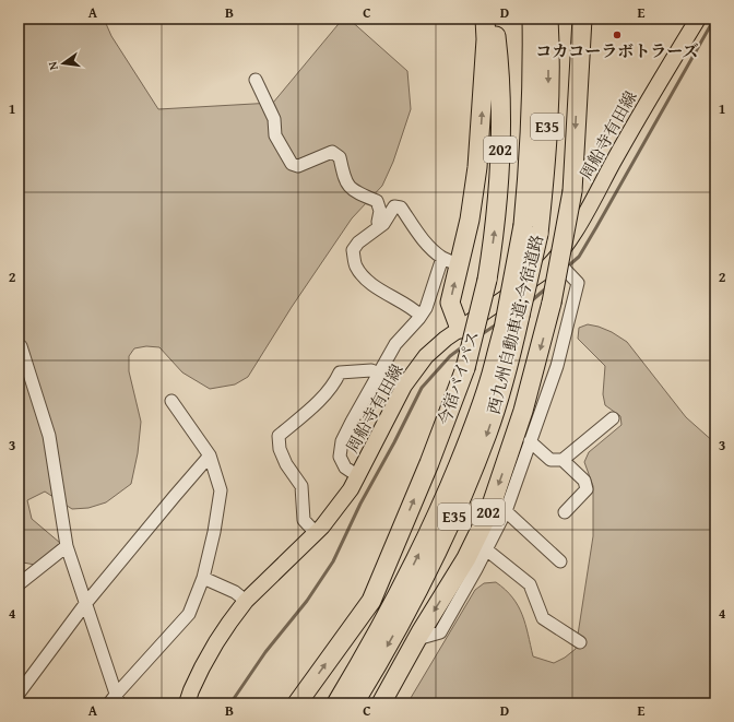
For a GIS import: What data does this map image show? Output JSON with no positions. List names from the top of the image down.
{
  "streets": {
    "highway": [
      "E35",
      "202",
      "西九州自動車道;今宿道路",
      "今宿バイパス"
    ],
    "main road": ["周船寺有田線"]
  },
  "places": ["コカコーラボトラーズ"],
  "north": "left",
  "grid": {
    "columns": [
      "A",
      "B",
      "C",
      "D",
      "E"
    ],
    "rows": [
      "1",
      "2",
      "3",
      "4"
    ]
  }
}
